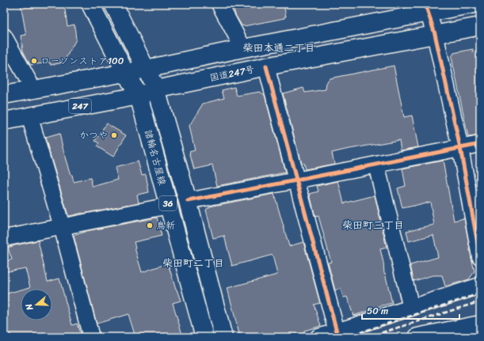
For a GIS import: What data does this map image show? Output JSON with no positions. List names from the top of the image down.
{
  "streets": {
    "main road": [
      "国道247号",
      "247",
      "諸輪名古屋線",
      "36"
    ]
  },
  "crossings": [
    ["国道247号", "諸輪名古屋線"]
  ],
  "districts": ["柴田本通二丁目", "柴田町三丁目", "柴田町二丁目"],
  "places": ["ローソンストア100", "かつや", "鳥新"],
  "scale_bar": "50 m",
  "north": "left"
}
